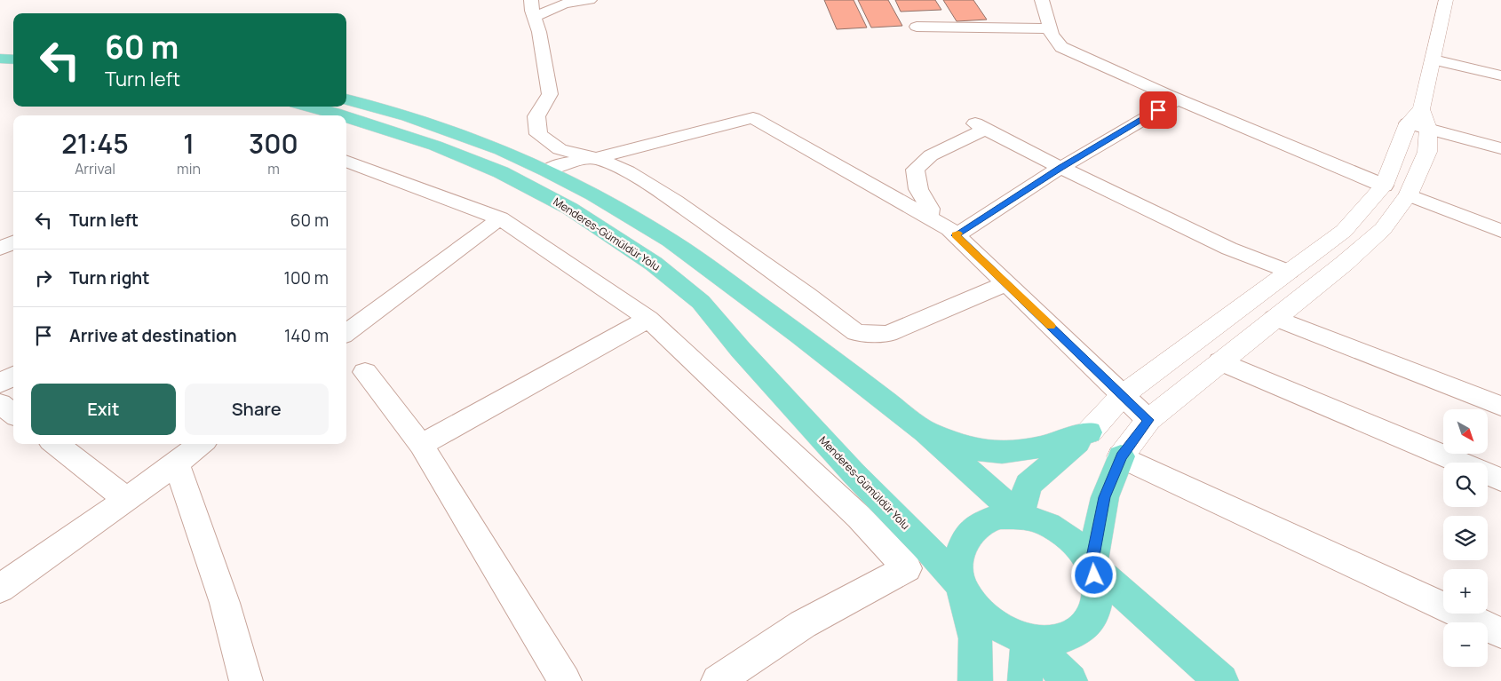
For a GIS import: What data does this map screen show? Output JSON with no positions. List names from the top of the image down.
{
  "streets": {
    "main road": ["Menderes-Gümüldür Yolu"]
  },
  "north": "bottom right",
  "page": {
    "turn": ["60 m", "Turn left"],
    "eta": [
      "21:45",
      "Arrival",
      "1",
      "min",
      "300",
      "m"
    ],
    "list": [
      {
        "name": "Turn left",
        "value": "60 m"
      },
      {
        "name": "Turn right",
        "value": "100 m"
      },
      {
        "name": "Arrive at destination",
        "value": "140 m"
      }
    ],
    "buttons": ["Exit", "Share"],
    "map_buttons": ["+", "−"]
  }
}
